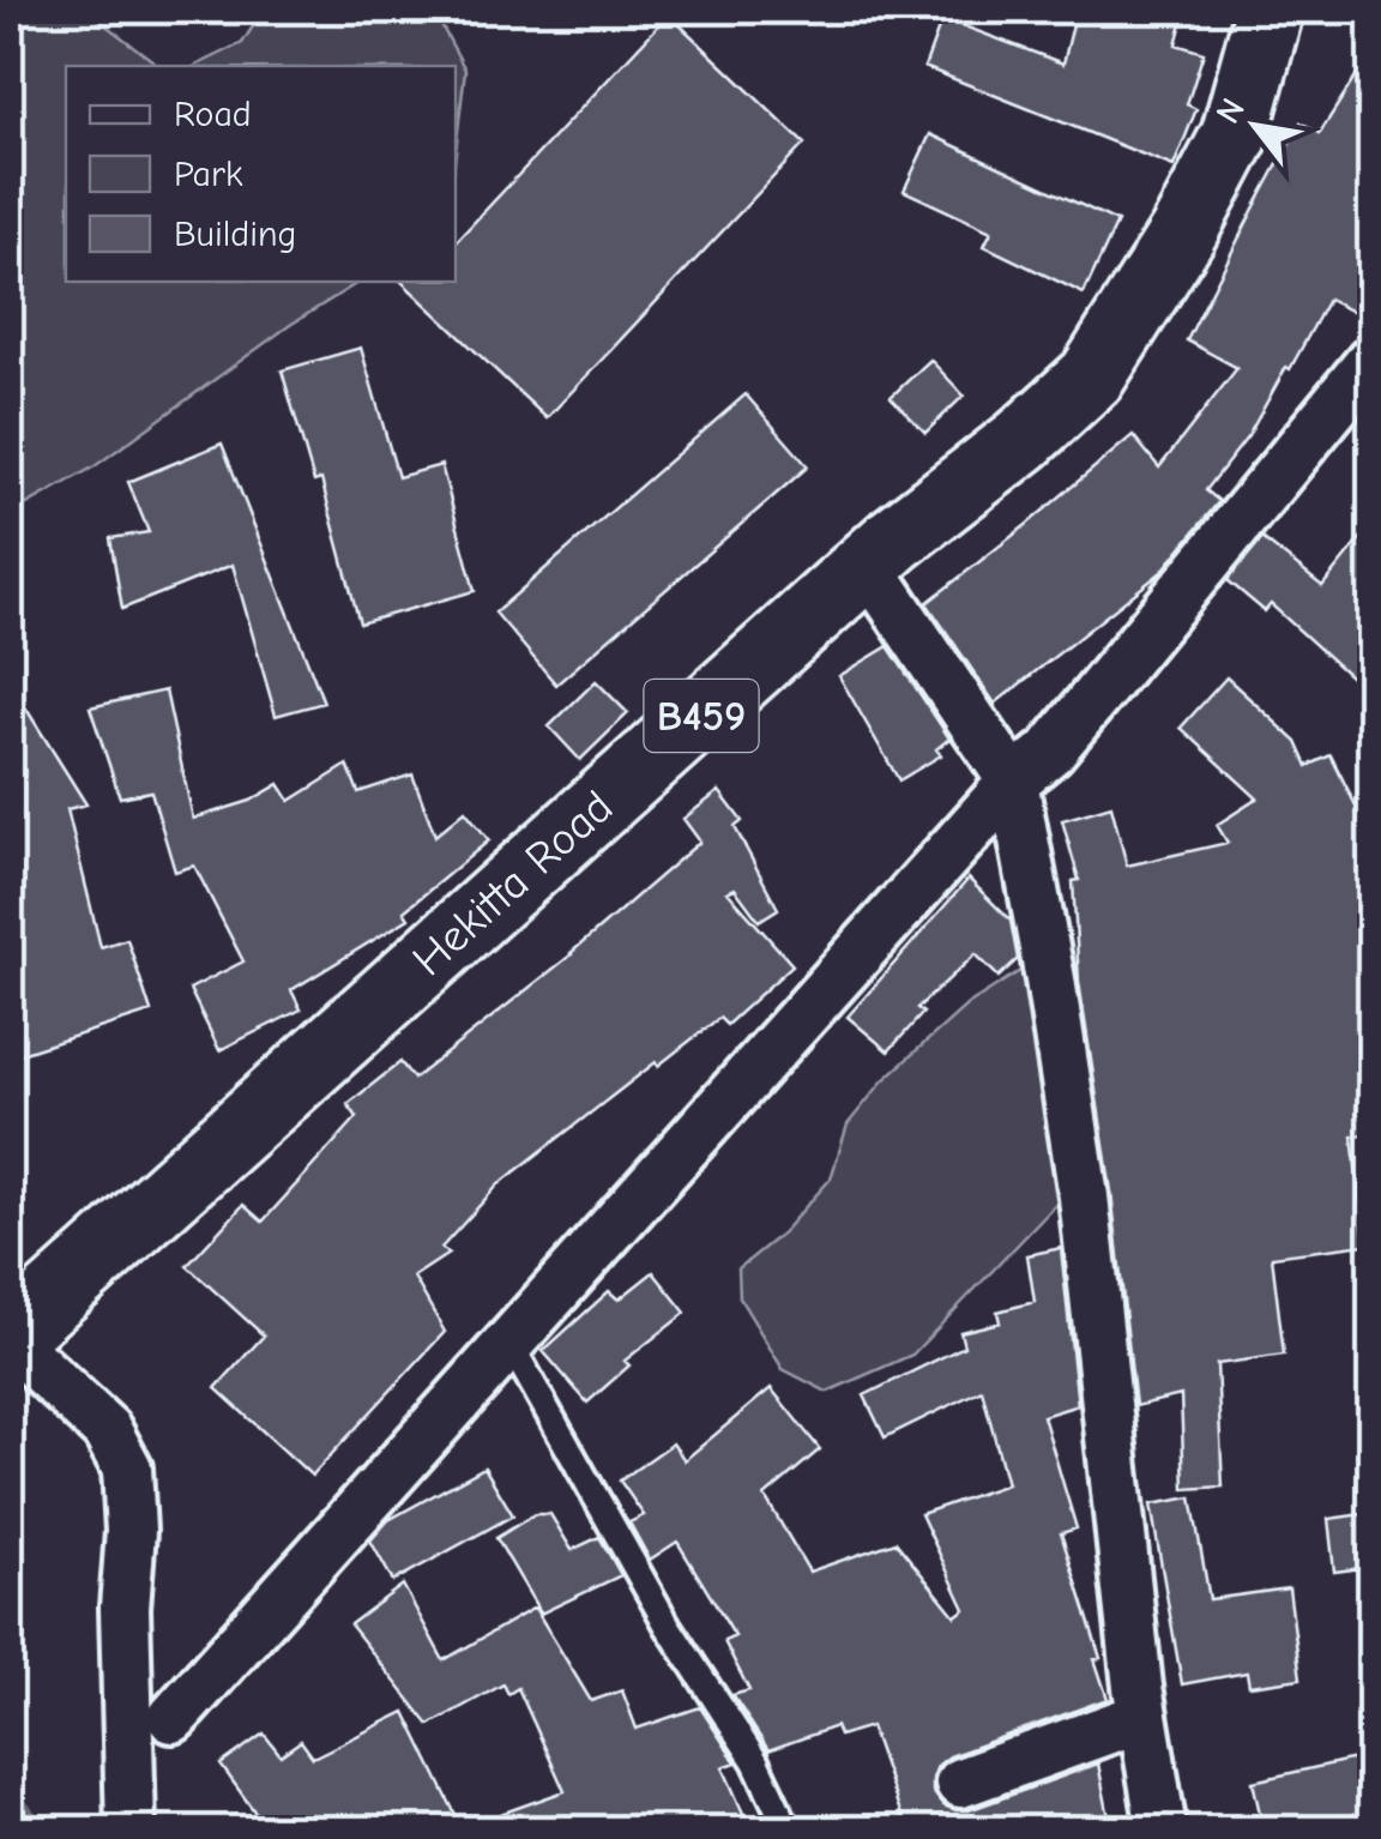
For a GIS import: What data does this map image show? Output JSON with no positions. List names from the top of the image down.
{
  "streets": {
    "main road": ["B459", "Hekitta Road"]
  },
  "legend": ["Road", "Park", "Building"],
  "north": "top left"
}
